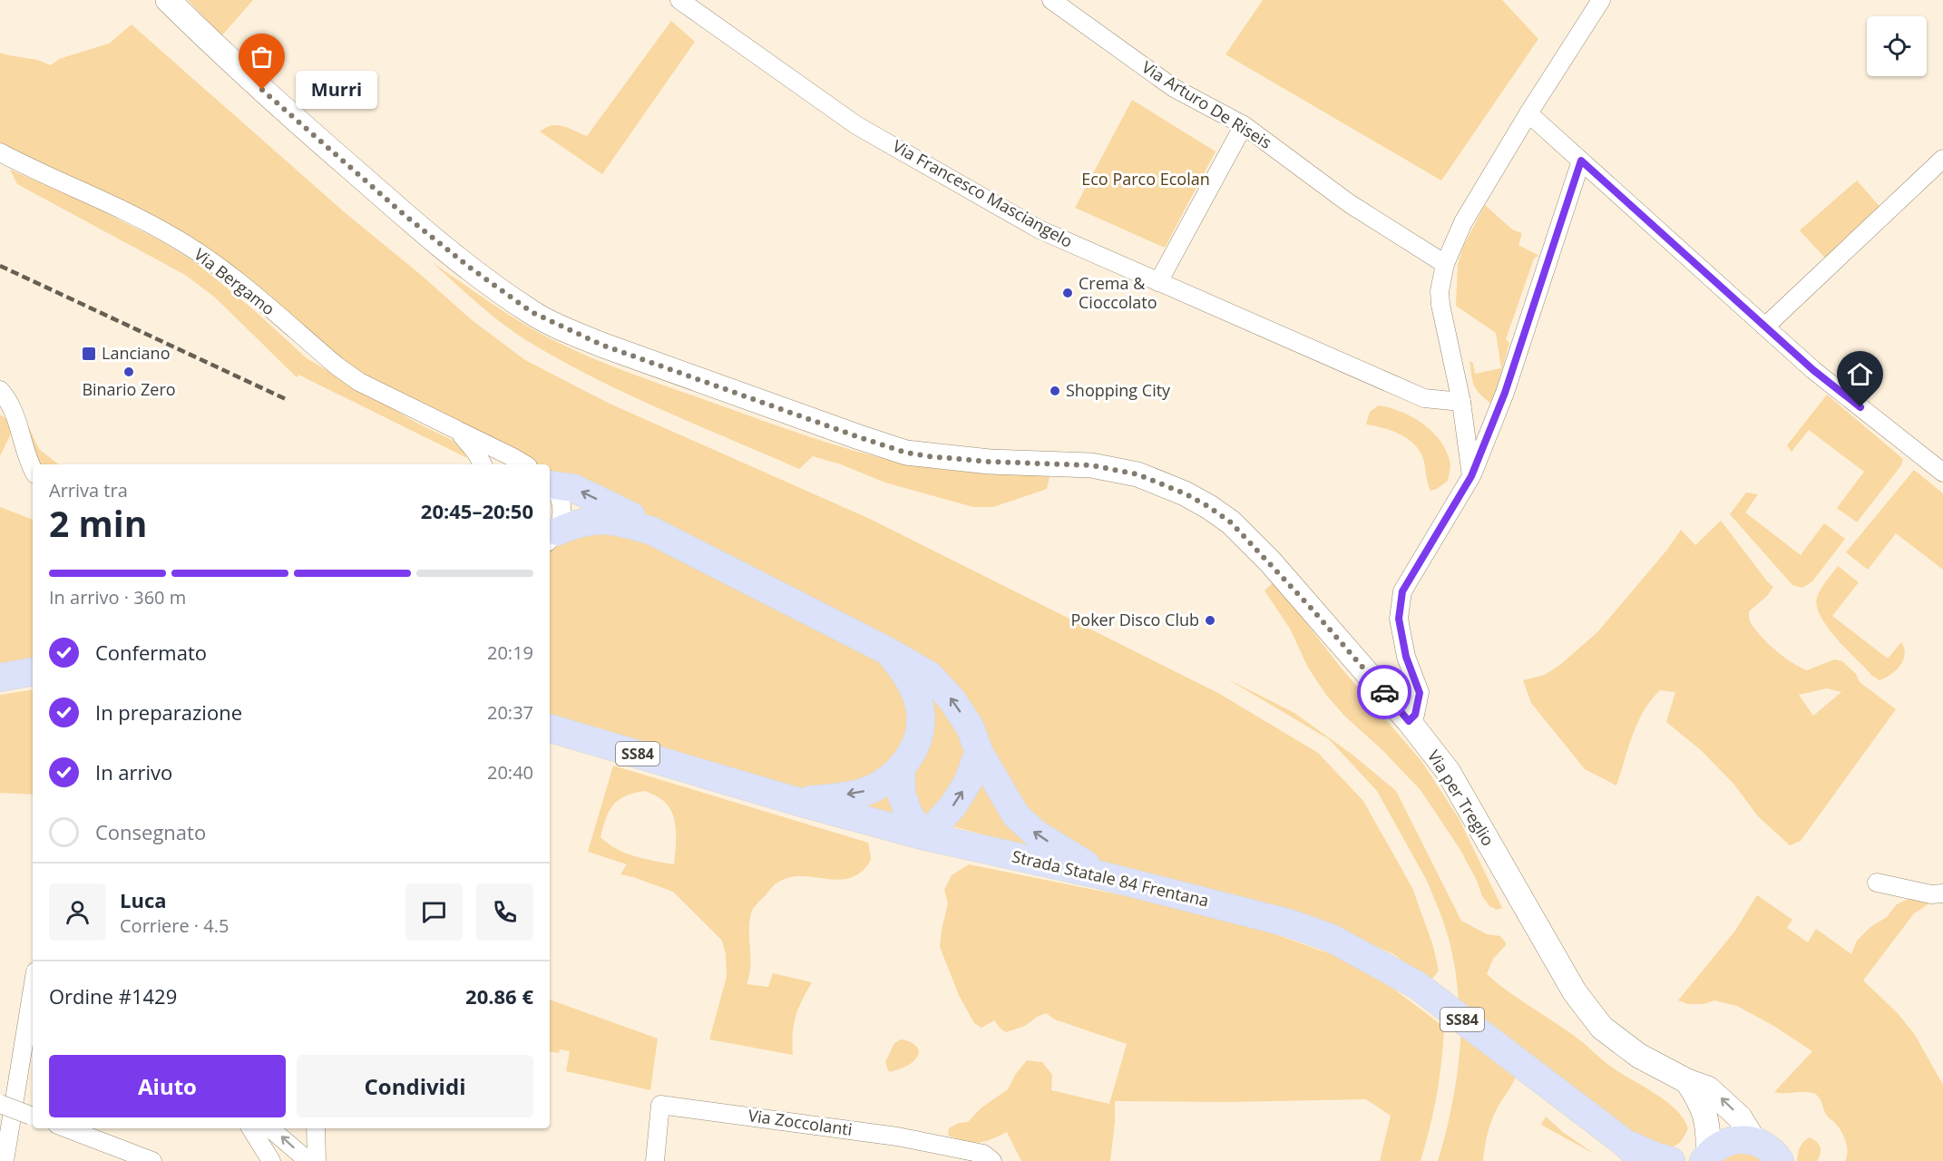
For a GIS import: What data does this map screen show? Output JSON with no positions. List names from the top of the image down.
{
  "streets": {
    "main road": ["SS84", "Via per Treglio", "Strada Statale 84 Frentana"],
    "street": [
      "Via Arturo De Riseis",
      "Via Francesco Masciangelo",
      "Via Bergamo",
      "Via Zoccolanti"
    ]
  },
  "parks": ["Eco Parco Ecolan"],
  "places": {
    "other": [
      "Murri",
      "Crema & Cioccolato",
      "Binario Zero",
      "Shopping City",
      "Poker Disco Club"
    ],
    "transit": ["Lanciano"]
  },
  "page": {
    "bubble": "Murri",
    "heading": ["2 min", "Arriva tra", "20:45–20:50"],
    "panel": [
      "Luca",
      "Corriere · 4.5",
      "Ordine #1429",
      "20.86 €"
    ],
    "bar": "In arrivo · 360 m",
    "list": [
      ["Confermato", "20:19"],
      ["In preparazione", "20:37"],
      ["In arrivo", "20:40"],
      "Consegnato"
    ],
    "buttons": ["Aiuto", "Condividi"]
  }
}
